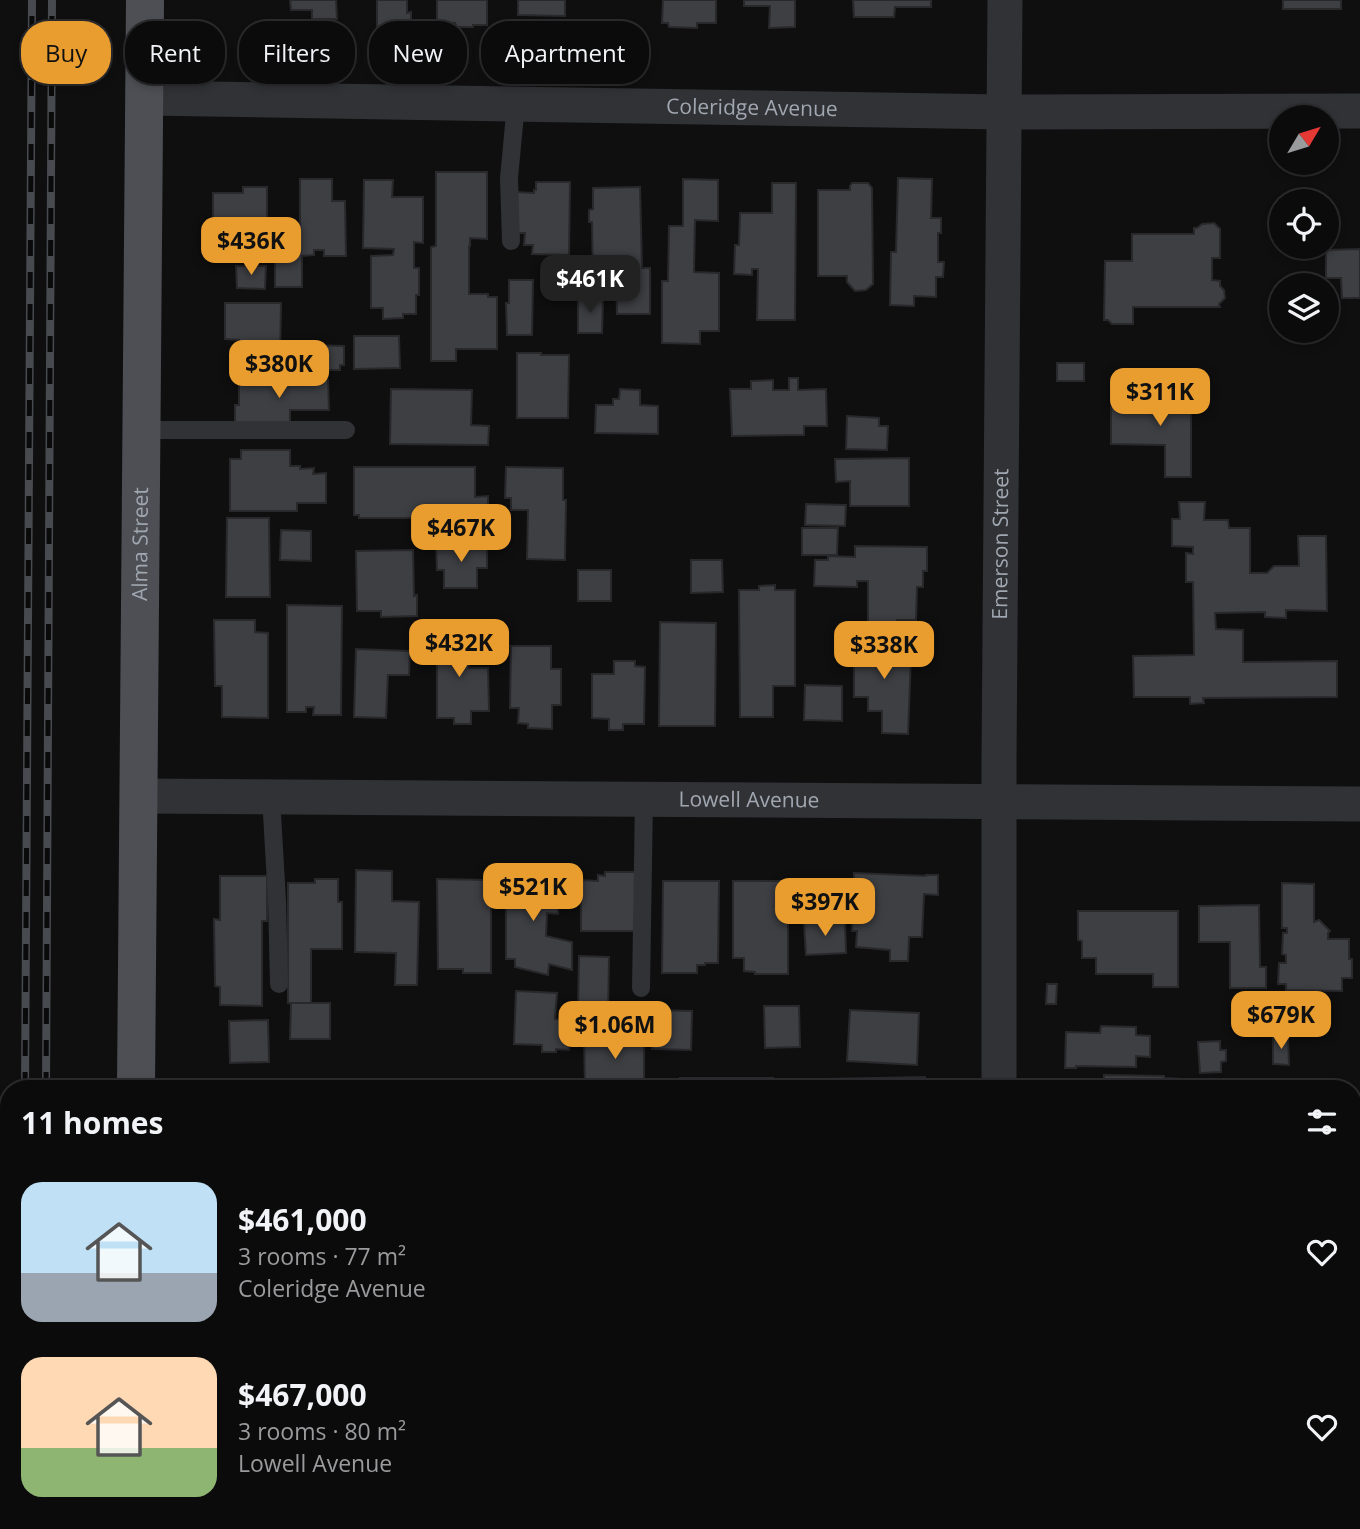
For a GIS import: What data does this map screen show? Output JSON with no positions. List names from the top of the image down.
{
  "streets": {
    "main road": ["Alma Street"],
    "street": ["Coleridge Avenue", "Emerson Street", "Lowell Avenue"]
  },
  "crossings": [
    ["Coleridge Avenue", "Alma Street"],
    ["Coleridge Avenue", "Emerson Street"],
    ["Alma Street", "Lowell Avenue"],
    ["Emerson Street", "Lowell Avenue"]
  ],
  "north": "top right",
  "page": {
    "chip": [
      "Buy",
      "Rent",
      "Filters",
      "New",
      "Apartment"
    ],
    "price": [
      "$436K",
      "$461K",
      "$380K",
      "$311K",
      "$467K",
      "$432K",
      "$338K",
      "$521K",
      "$397K",
      "$679K",
      "$1.06M"
    ],
    "heading": "11 homes",
    "list": [
      {
        "name": "$461,000",
        "note": "3 rooms · 77 m² · Coleridge Avenue"
      },
      {
        "name": "$467,000",
        "note": "3 rooms · 80 m² · Lowell Avenue"
      }
    ]
  }
}
